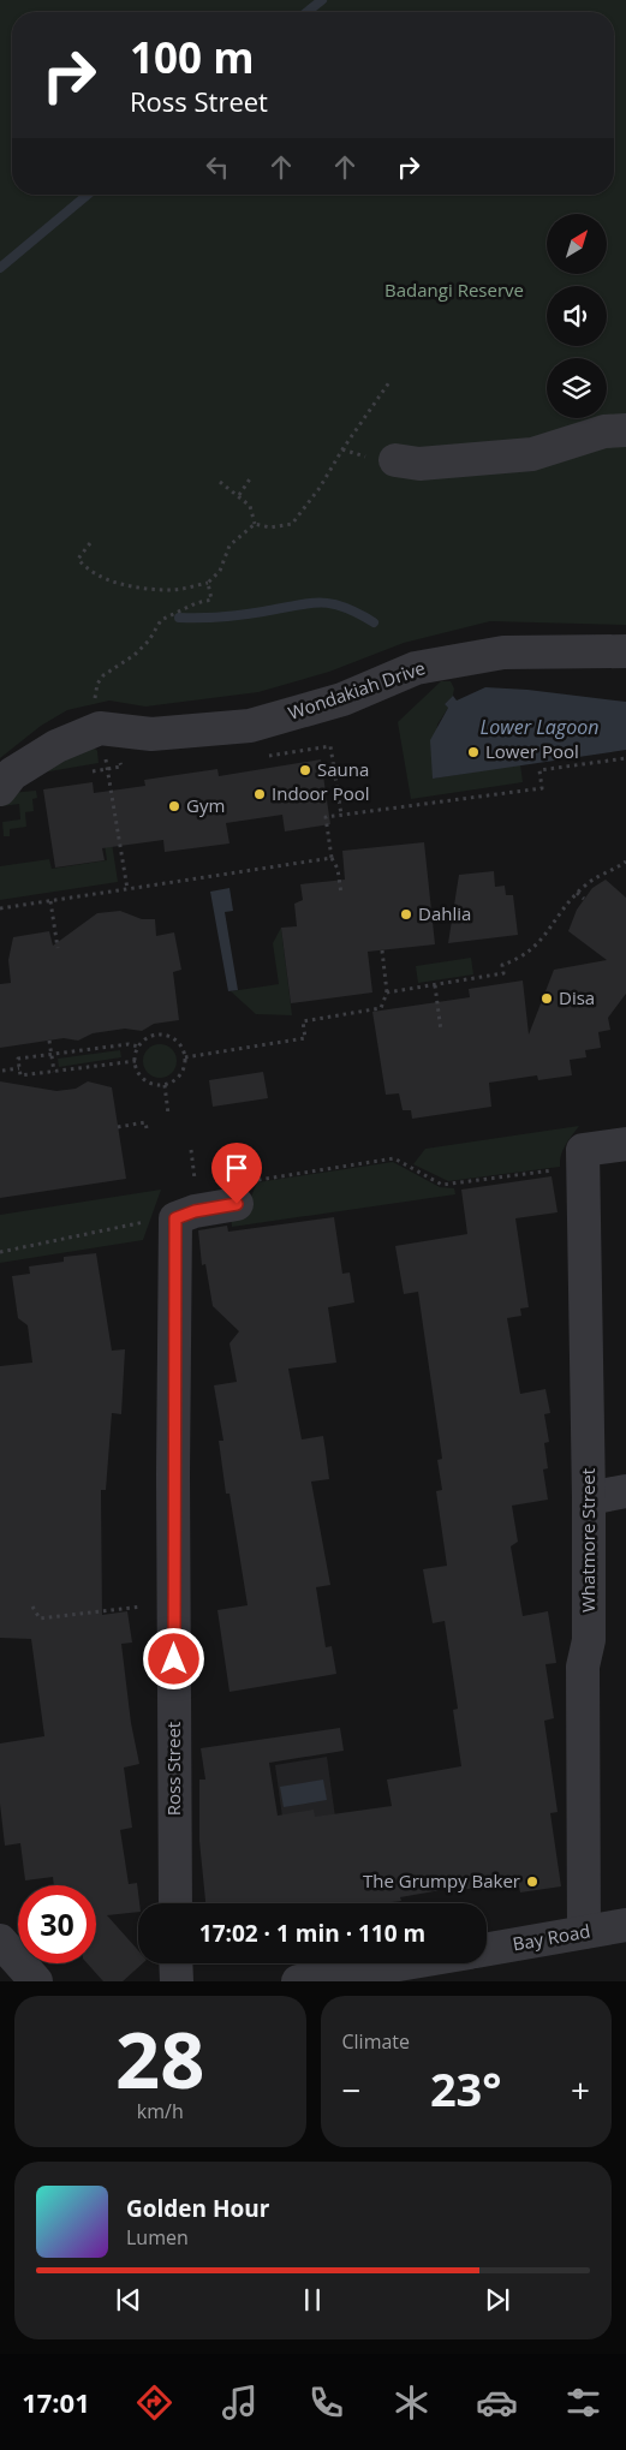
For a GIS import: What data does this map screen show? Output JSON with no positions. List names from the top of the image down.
{
  "streets": {
    "street": [
      "Wondakiah Drive",
      "Whatmore Street",
      "Ross Street",
      "Bay Road"
    ]
  },
  "crossings": [
    ["Whatmore Street", "Bay Road"]
  ],
  "water": ["Lower Lagoon"],
  "parks": ["Badangi Reserve"],
  "places": [
    "Lower Pool",
    "Sauna",
    "Indoor Pool",
    "Gym",
    "Dahlia",
    "Disa",
    "The Grumpy Baker"
  ],
  "north": "top right",
  "page": {
    "turn": ["100 m", "Ross Street"],
    "limit": "30",
    "trip": "17:02 · 1 min · 110 m",
    "tile": [
      ["28", "km/h"],
      "Climate"
    ],
    "heat": ["−", "23°", "+"],
    "song": ["Golden Hour", "Lumen"],
    "tabs": "17:01"
  }
}
